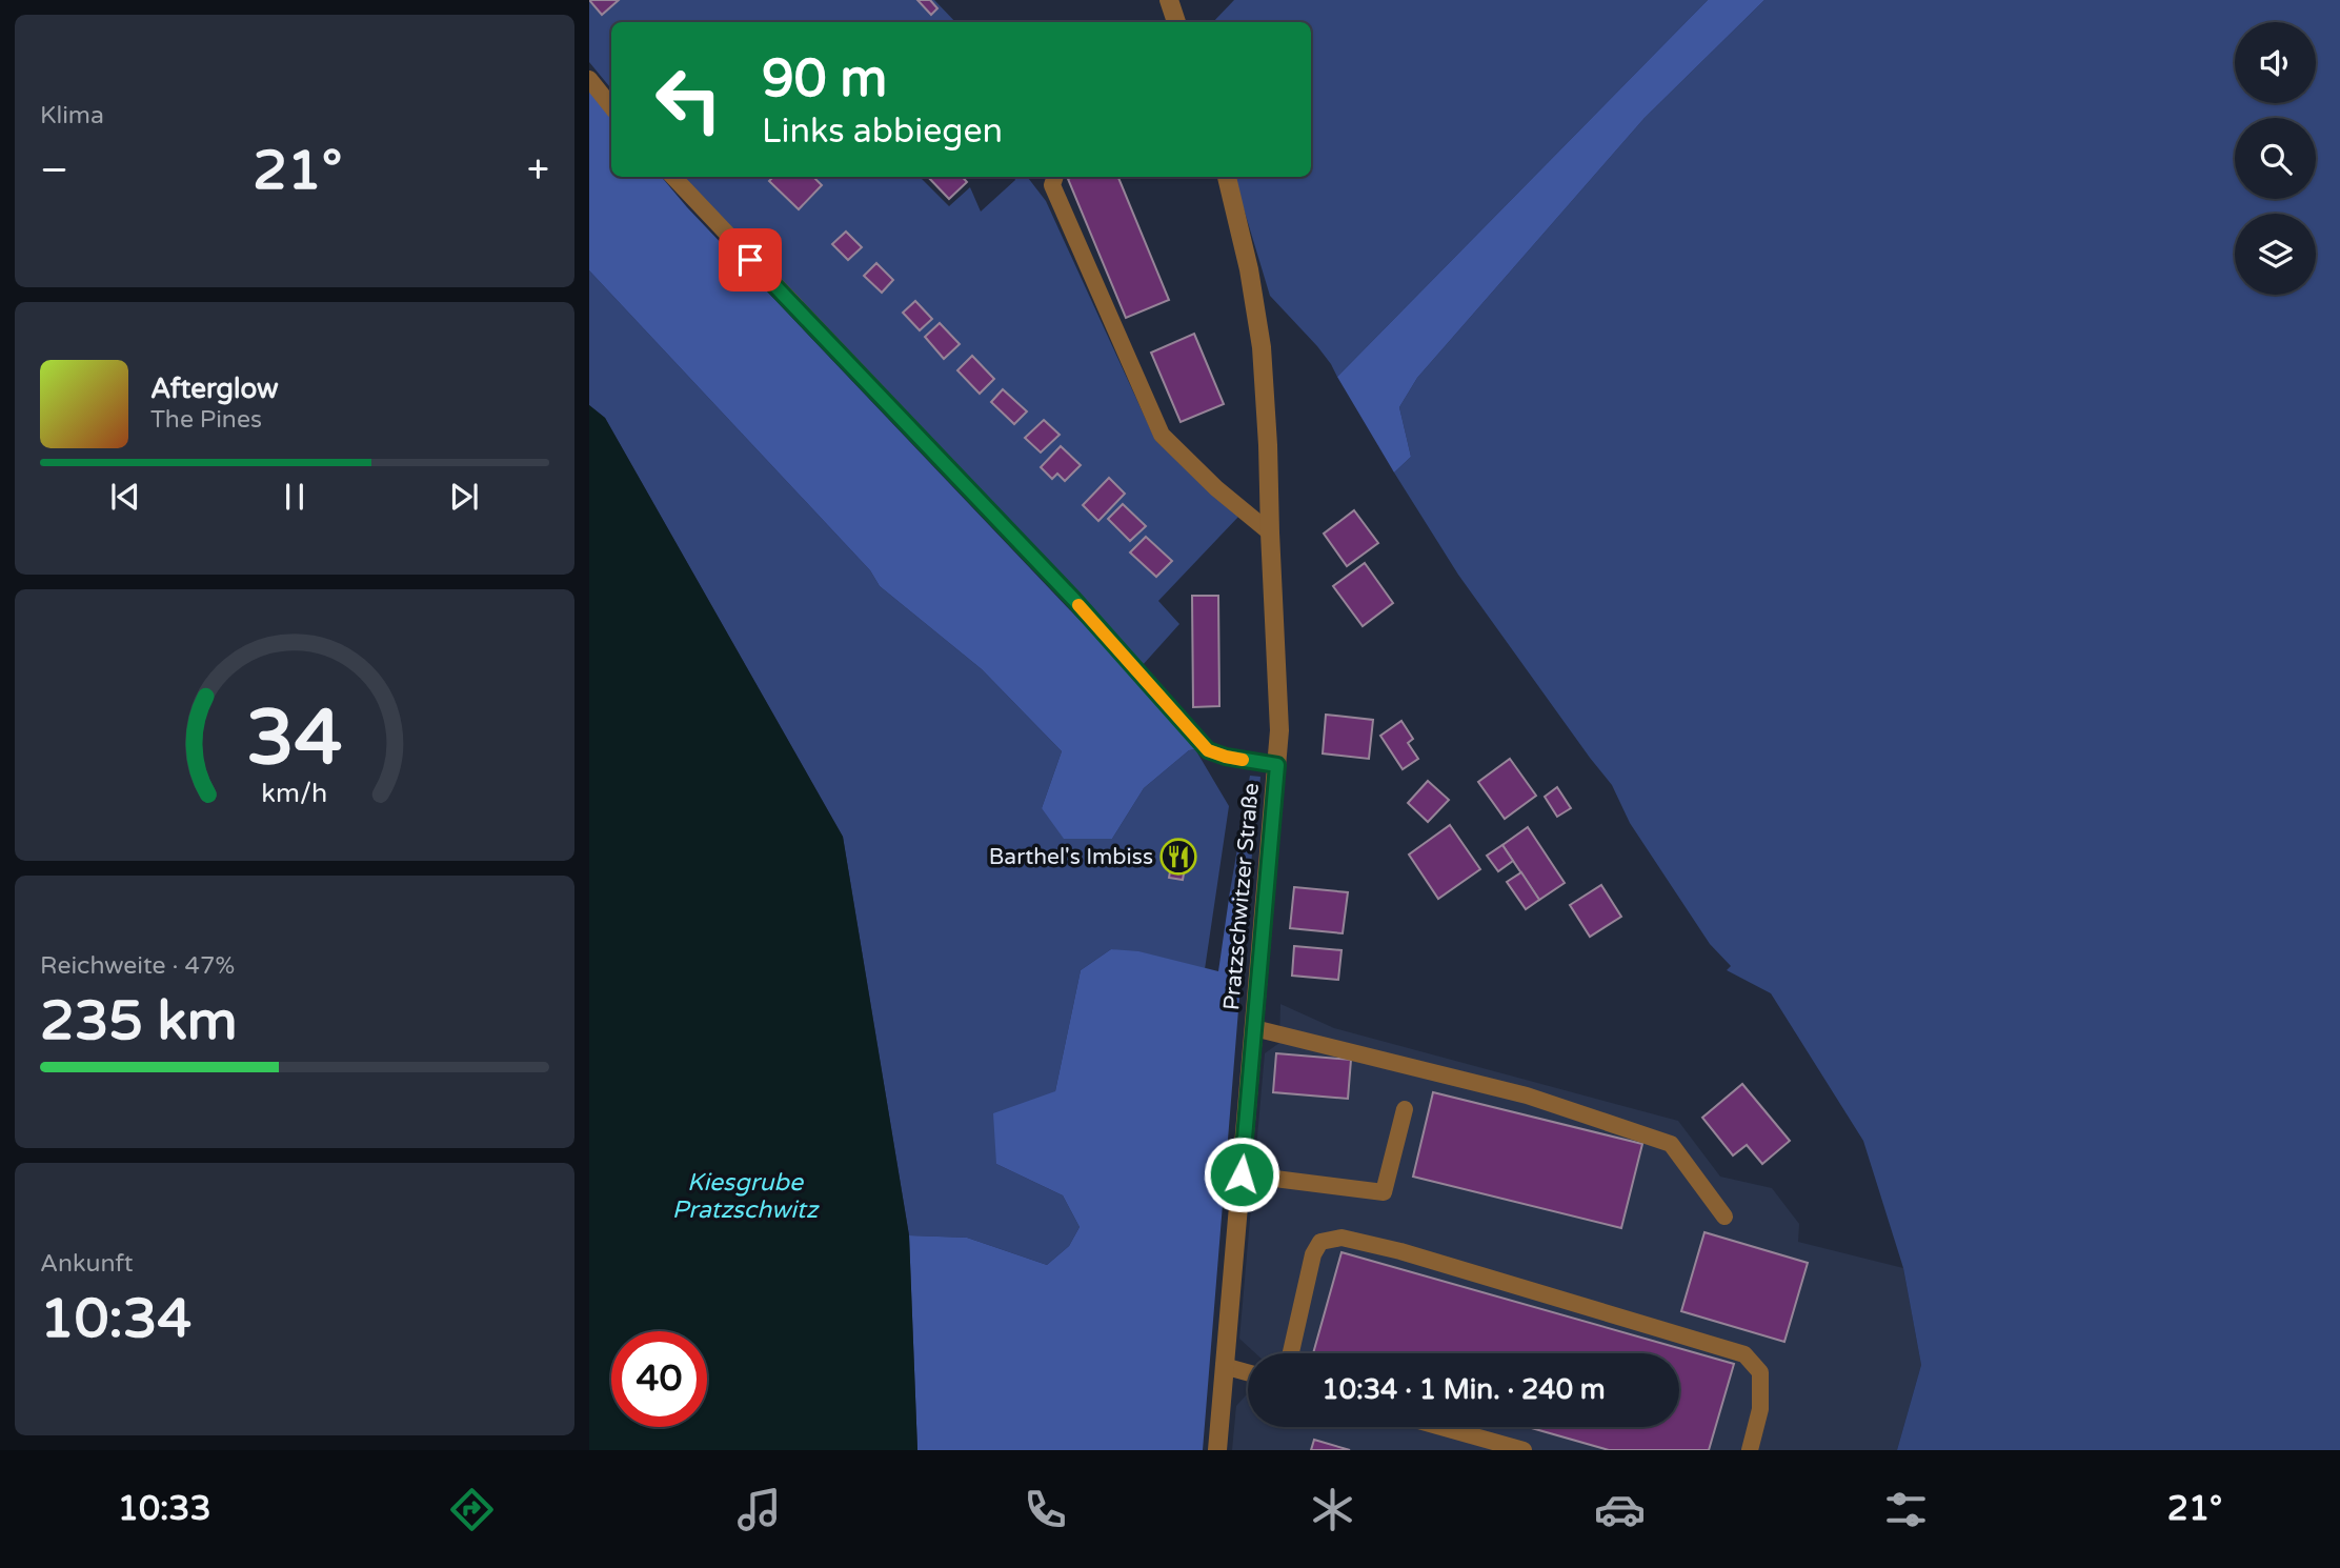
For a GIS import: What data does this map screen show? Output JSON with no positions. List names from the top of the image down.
{
  "streets": {
    "street": ["Pratzschwitzer Straße"]
  },
  "water": ["Kiesgrube Pratzschwitz"],
  "places": {
    "restaurant": ["Barthel's Imbiss"]
  },
  "page": {
    "tile": [
      "Klima",
      ["Reichweite · 47%", "235 km"],
      ["Ankunft", "10:34"]
    ],
    "turn": ["90 m", "Links abbiegen"],
    "heat": ["−", "21°", "+"],
    "song": ["Afterglow", "The Pines"],
    "limit": "40",
    "trip": "10:34 · 1 Min. · 240 m",
    "tabs": ["10:33", "21°"],
    "gauge": ["34", "km/h"]
  }
}
